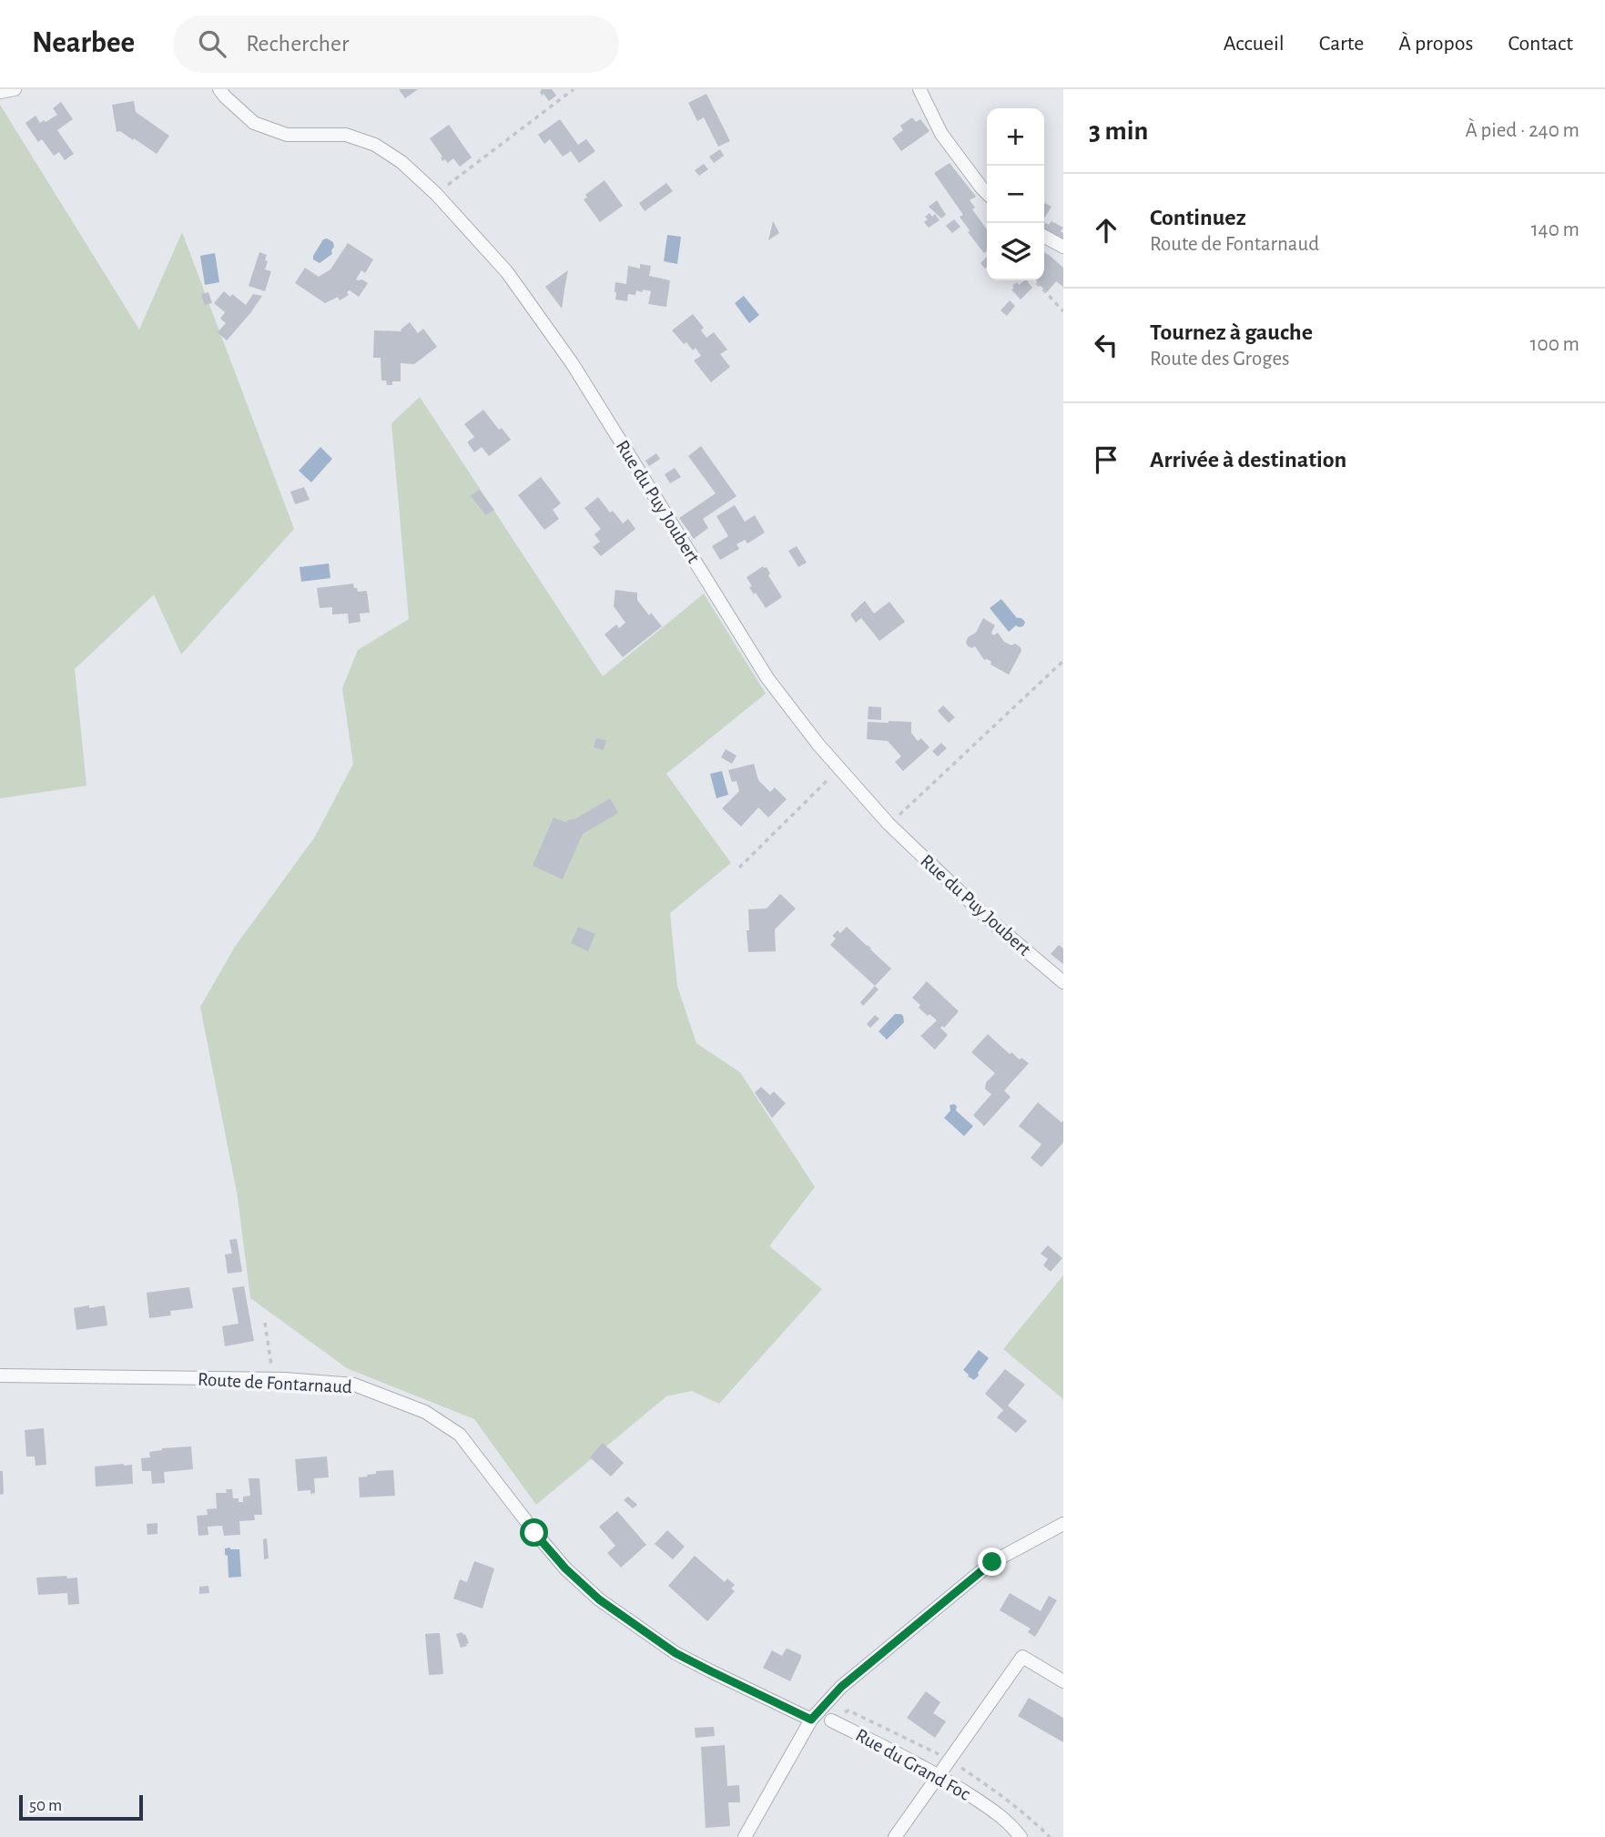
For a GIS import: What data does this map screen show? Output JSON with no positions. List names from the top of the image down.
{
  "streets": {
    "street": ["Rue du Puy Joubert", "Route de Fontarnaud", "Rue du Grand Foc"]
  },
  "scale_bar": "50 m",
  "page": {
    "header": "Nearbee",
    "search": "Rechercher",
    "nav": [
      "Accueil",
      "Carte",
      "À propos",
      "Contact"
    ],
    "heading": ["3 min", "À pied · 240 m"],
    "map_buttons": ["+", "−"],
    "list": [
      ["Continuez", "Route de Fontarnaud", "140 m"],
      ["Tournez à gauche", "Route des Groges", "100 m"],
      "Arrivée à destination"
    ],
    "scale": "50 m"
  }
}
